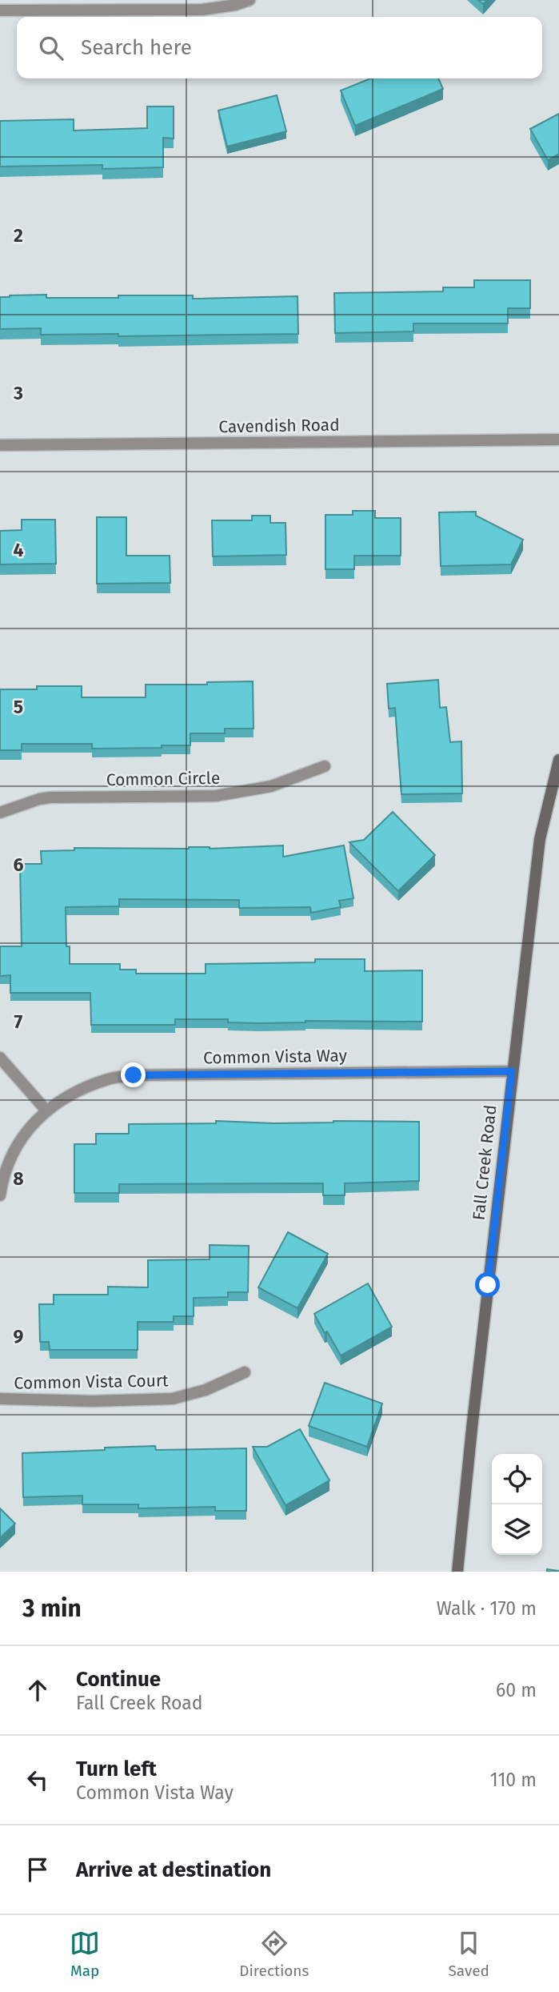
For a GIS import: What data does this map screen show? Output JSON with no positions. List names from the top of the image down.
{
  "streets": {
    "main road": ["Fall Creek Road"],
    "street": [
      "Cavendish Road",
      "Common Circle",
      "Common Vista Way",
      "Common Vista Court"
    ]
  },
  "crossings": [
    ["Common Vista Way", "Fall Creek Road"]
  ],
  "page": {
    "search": "Search here",
    "heading": ["3 min", "Walk · 170 m"],
    "list": [
      ["Continue", "Fall Creek Road", "60 m"],
      ["Turn left", "Common Vista Way", "110 m"],
      "Arrive at destination"
    ],
    "nav": ["Map", "Directions", "Saved"]
  },
  "grid": {
    "rows": [
      "2",
      "3",
      "4",
      "5",
      "6",
      "7",
      "8",
      "9"
    ]
  }
}
